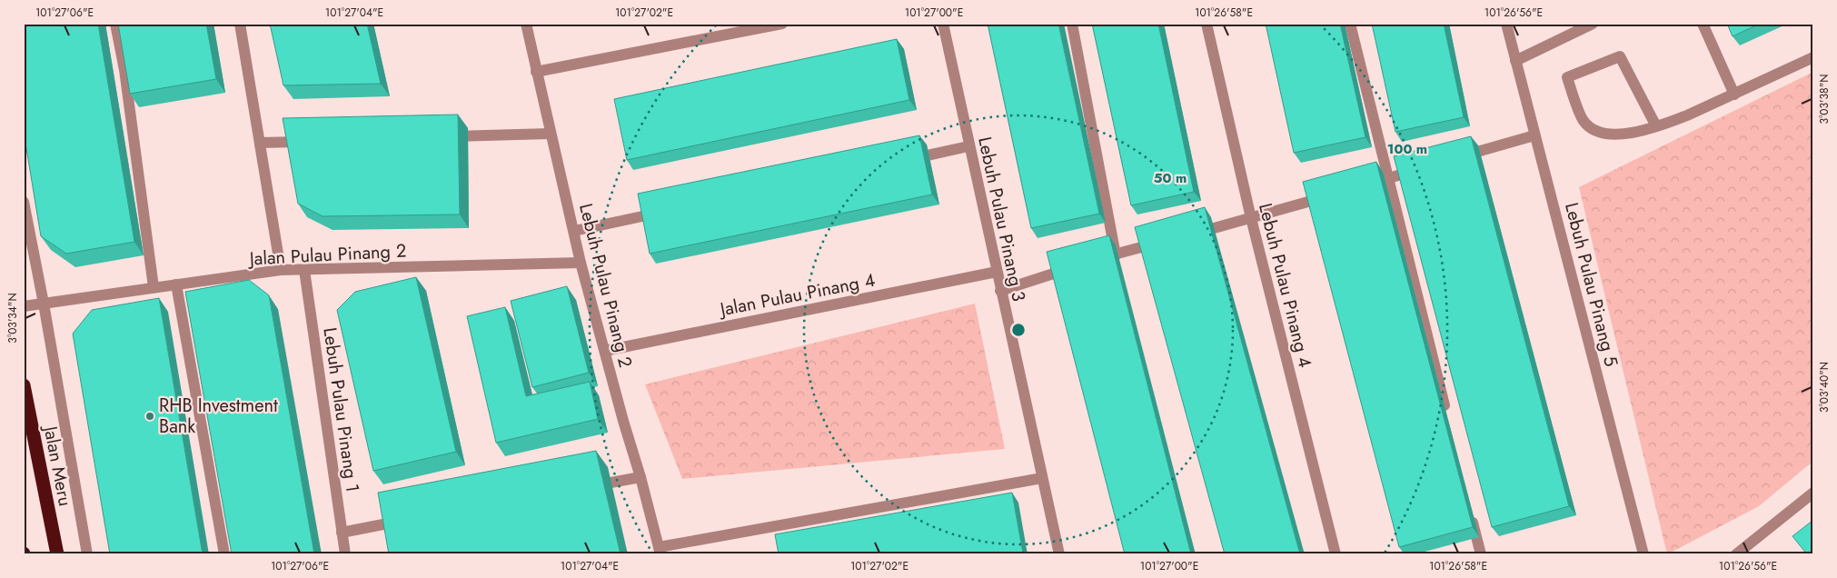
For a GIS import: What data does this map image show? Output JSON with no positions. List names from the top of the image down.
{
  "streets": {
    "highway": ["Jalan Meru"],
    "street": [
      "Lebuh Pulau Pinang 3",
      "Jalan Pulau Pinang 2",
      "Lebuh Pulau Pinang 5",
      "Lebuh Pulau Pinang 2",
      "Lebuh Pulau Pinang 4",
      "Jalan Pulau Pinang 4",
      "Lebuh Pulau Pinang 1"
    ]
  },
  "crossings": [
    ["Lebuh Pulau Pinang 3", "Jalan Pulau Pinang 4"],
    ["Jalan Pulau Pinang 2", "Lebuh Pulau Pinang 2"],
    ["Jalan Pulau Pinang 2", "Lebuh Pulau Pinang 1"],
    ["Lebuh Pulau Pinang 2", "Jalan Pulau Pinang 4"]
  ],
  "places": ["RHB Investment Bank"],
  "coordinates": [
    "101°27'06\"E",
    "101°27'04\"E",
    "101°27'02\"E",
    "101°27'00\"E",
    "101°26'58\"E",
    "101°26'56\"E",
    "3°03'38\"N",
    "3°03'34\"N",
    "3°03'40\"N"
  ],
  "rings": ["100 m", "50 m"]
}
